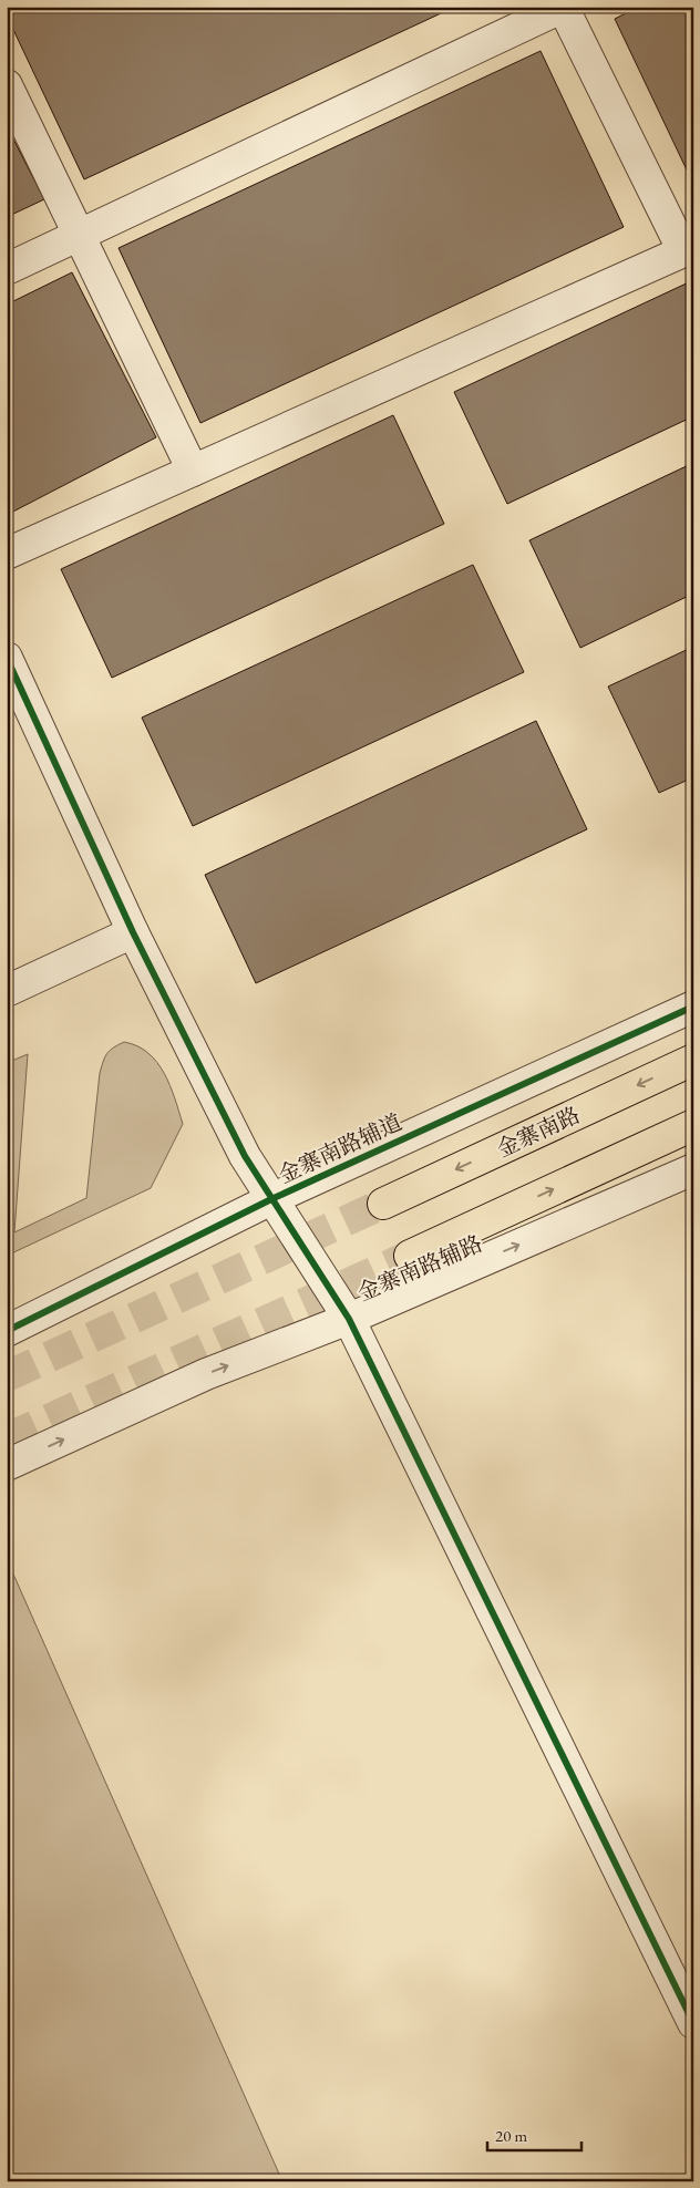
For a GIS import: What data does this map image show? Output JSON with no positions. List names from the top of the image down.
{
  "streets": {
    "highway": ["金寨南路"],
    "street": ["金寨南路辅道", "金寨南路辅路"]
  },
  "one_way": ["金寨南路辅路"],
  "scale_bar": "20 m"
}
